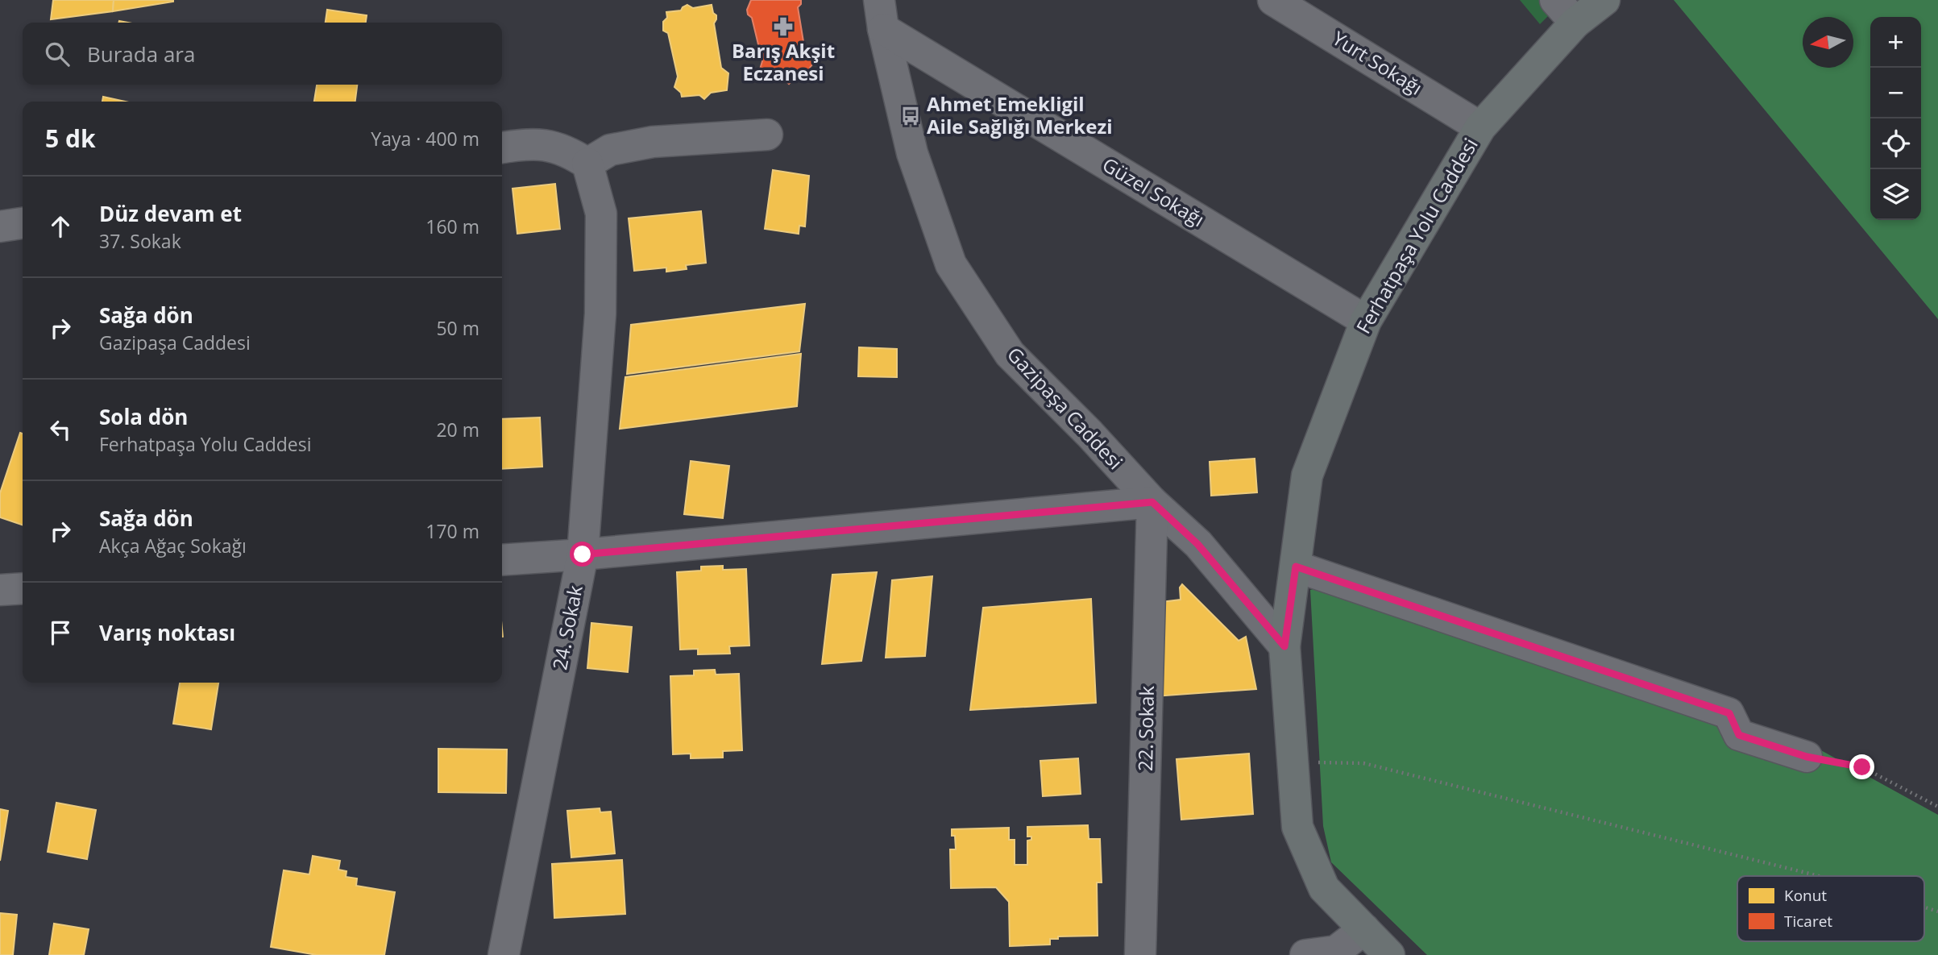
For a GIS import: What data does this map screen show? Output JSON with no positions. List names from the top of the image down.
{
  "streets": {
    "main road": ["Ferhatpaşa Yolu Caddesi"],
    "street": [
      "Yurt Sokağı",
      "Güzel Sokağı",
      "Gazipaşa Caddesi",
      "24. Sokak",
      "22. Sokak"
    ]
  },
  "crossings": [
    ["Yurt Sokağı", "Ferhatpaşa Yolu Caddesi"],
    ["Güzel Sokağı", "Ferhatpaşa Yolu Caddesi"],
    ["Güzel Sokağı", "Gazipaşa Caddesi"],
    ["Ferhatpaşa Yolu Caddesi", "Gazipaşa Caddesi"],
    ["Gazipaşa Caddesi", "22. Sokak"]
  ],
  "places": {
    "pharmacy": ["Barış Akşit Eczanesi"],
    "bus stop": ["Ahmet Emekligil Aile Sağlığı Merkezi"]
  },
  "legend": ["Konut", "Ticaret"],
  "north": "left",
  "page": {
    "map_buttons": ["+", "−"],
    "search": "Burada ara",
    "heading": ["5 dk", "Yaya · 400 m"],
    "list": [
      ["Düz devam et", "37. Sokak", "160 m"],
      ["Sağa dön", "Gazipaşa Caddesi", "50 m"],
      ["Sola dön", "Ferhatpaşa Yolu Caddesi", "20 m"],
      ["Sağa dön", "Akça Ağaç Sokağı", "170 m"],
      "Varış noktası"
    ]
  }
}
